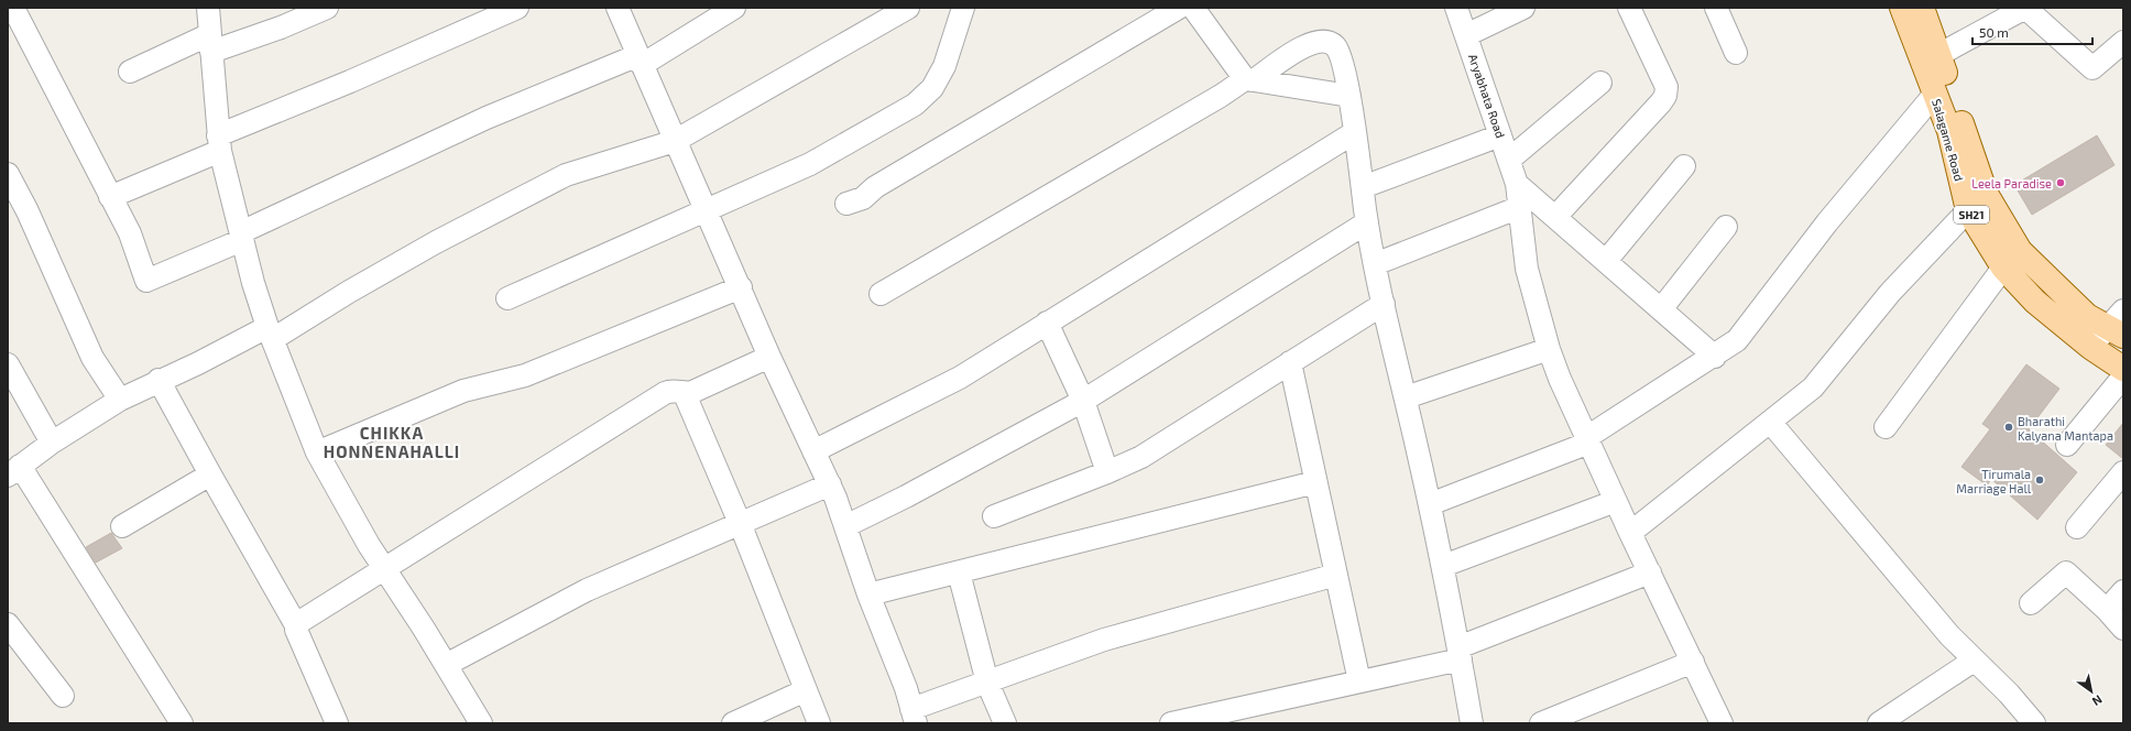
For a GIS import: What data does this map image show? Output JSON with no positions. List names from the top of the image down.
{
  "streets": {
    "main road": ["Salagame Road", "SH21"],
    "street": ["Aryabhata Road"]
  },
  "districts": ["CHIKKA HONNENAHALLI"],
  "places": ["Leela Paradise", "Bharathi Kalyana Mantapa", "Tirumala Marriage Hall"],
  "scale_bar": "50 m",
  "north": "bottom right"
}
